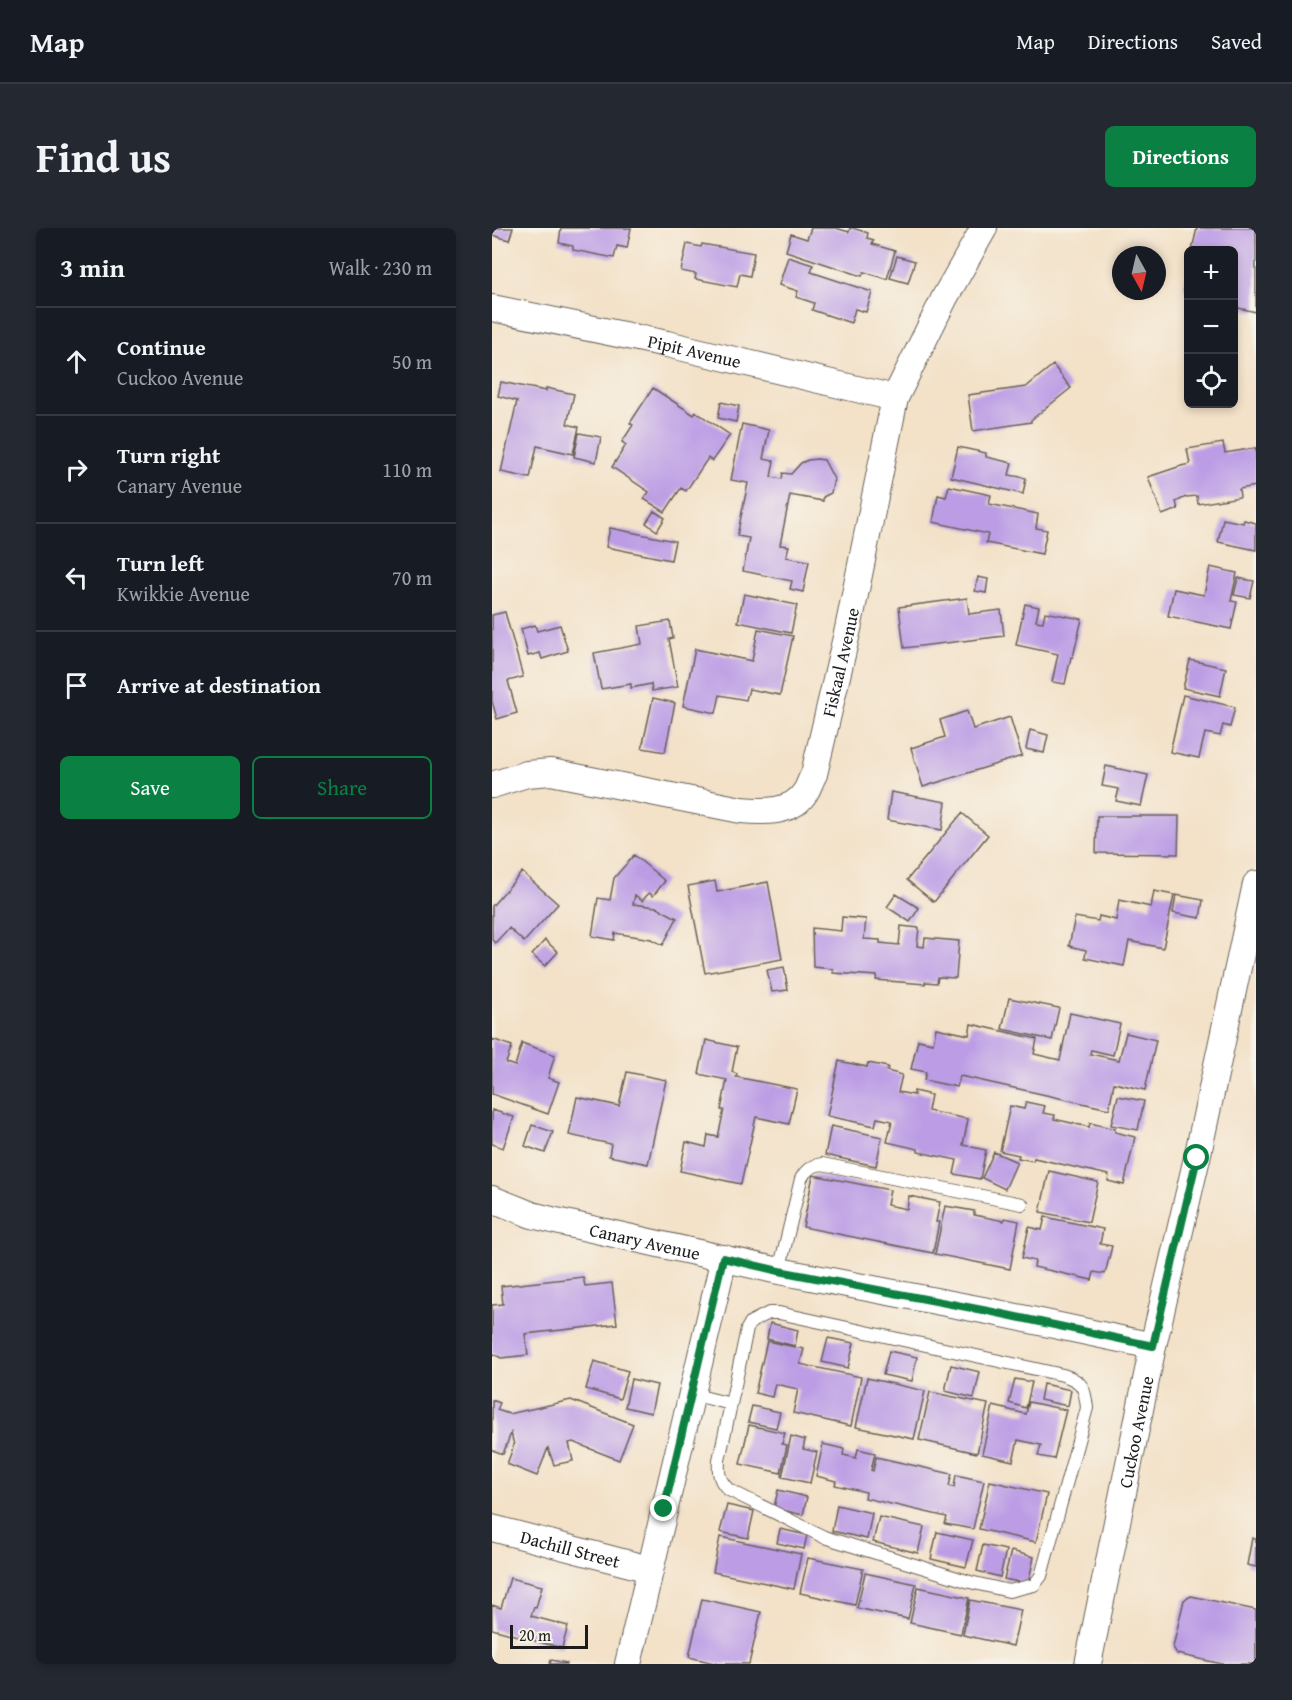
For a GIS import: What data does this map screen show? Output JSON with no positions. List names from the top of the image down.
{
  "streets": {
    "street": [
      "Pipit Avenue",
      "Fiskaal Avenue",
      "Canary Avenue",
      "Cuckoo Avenue",
      "Dachill Street"
    ]
  },
  "crossings": [
    ["Pipit Avenue", "Fiskaal Avenue"],
    ["Canary Avenue", "Cuckoo Avenue"]
  ],
  "scale_bar": "20 m",
  "north": "bottom",
  "page": {
    "header": "Map",
    "nav": ["Map", "Directions", "Saved"],
    "title": "Find us",
    "buttons": [
      "Directions",
      ["Save", "Share"]
    ],
    "heading": ["3 min", "Walk · 230 m"],
    "map_buttons": ["+", "−"],
    "list": [
      ["Continue", "Cuckoo Avenue", "50 m"],
      ["Turn right", "Canary Avenue", "110 m"],
      ["Turn left", "Kwikkie Avenue", "70 m"],
      "Arrive at destination"
    ],
    "scale": "20 m"
  }
}
